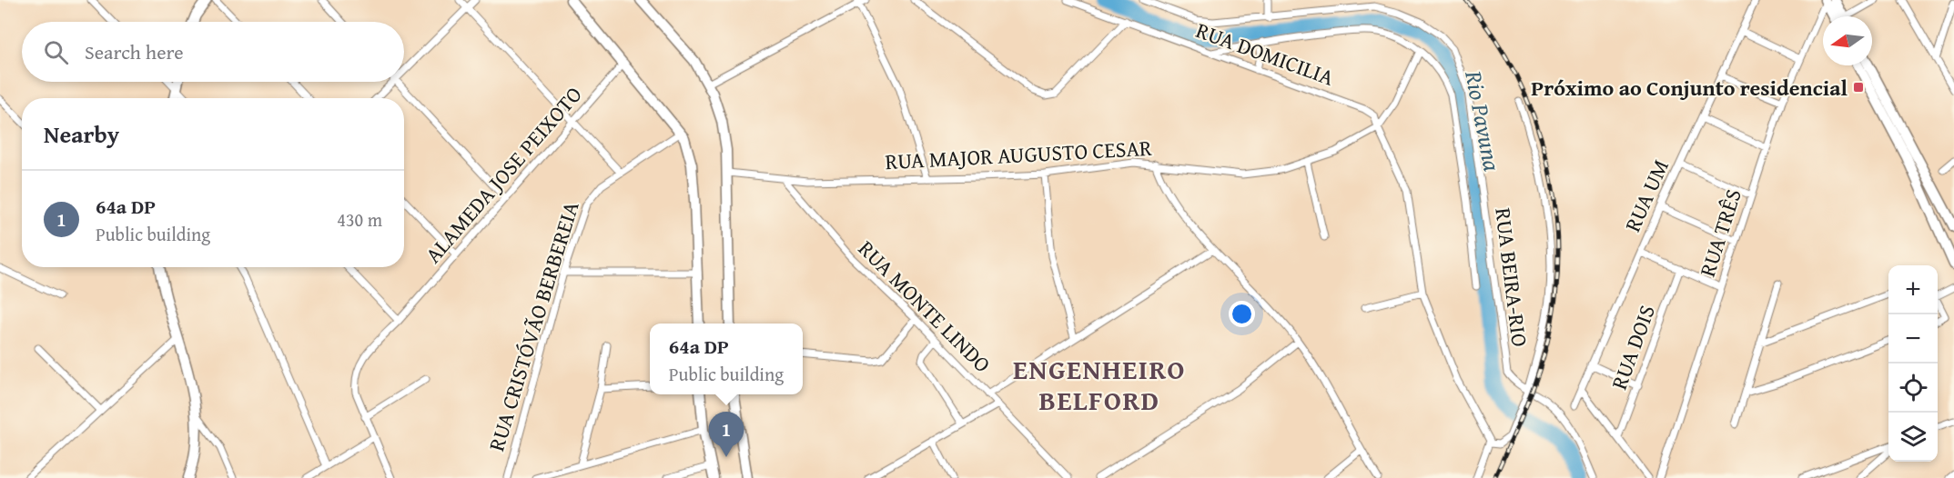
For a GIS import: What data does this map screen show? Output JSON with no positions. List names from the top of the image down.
{
  "streets": {
    "street": [
      "RUA DOMICILIA",
      "RUA MAJOR AUGUSTO CESAR",
      "ALAMEDA JOSE PEIXOTO",
      "RUA UM",
      "RUA TRÊS",
      "RUA BEIRA-RIO",
      "RUA MONTE LINDO",
      "RUA CRISTÓVÃO BERBEREIA",
      "RUA DOIS"
    ]
  },
  "crossings": [
    ["RUA DOMICILIA", "RUA MAJOR AUGUSTO CESAR"],
    ["RUA MAJOR AUGUSTO CESAR", "RUA MONTE LINDO"]
  ],
  "districts": ["ENGENHEIRO BELFORD"],
  "water": ["Rio Pavuna"],
  "places": {
    "transit": ["Próximo ao Conjunto residencial"]
  },
  "north": "left",
  "page": {
    "search": "Search here",
    "heading": "Nearby",
    "list": [
      {
        "mark": "1",
        "name": "64a DP",
        "note": "Public building",
        "value": "430 m"
      }
    ],
    "map_buttons": ["+", "−"],
    "popup": ["64a DP", "Public building"],
    "pins": "1"
  }
}
